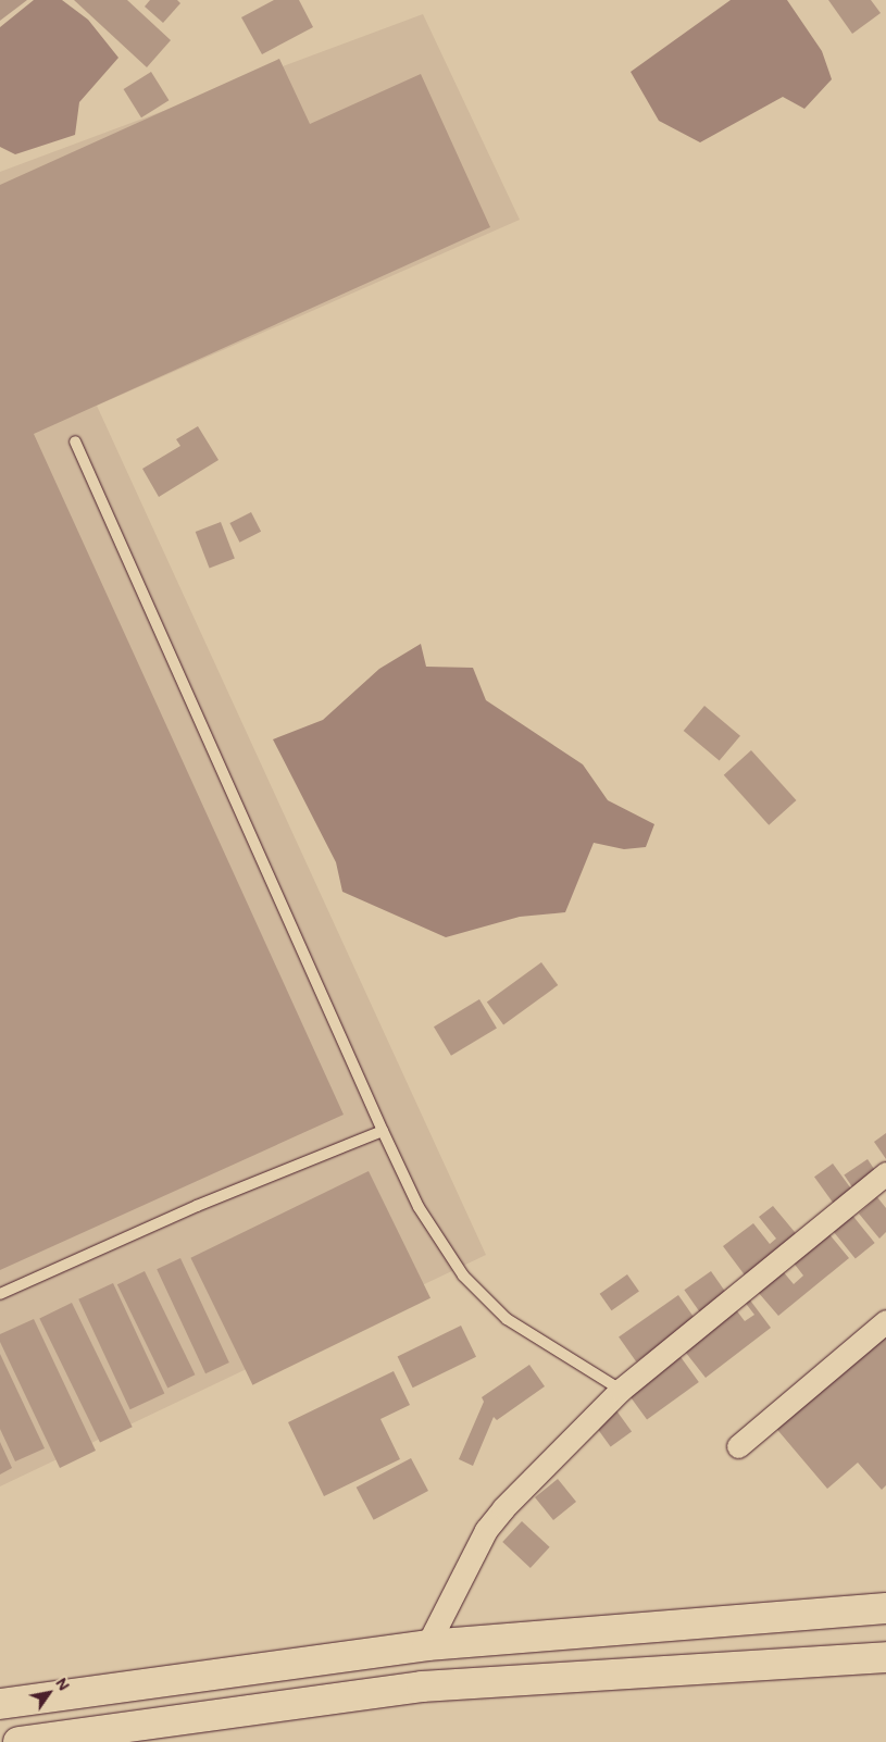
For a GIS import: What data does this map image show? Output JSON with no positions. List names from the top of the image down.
{
  "north": "top right"
}
